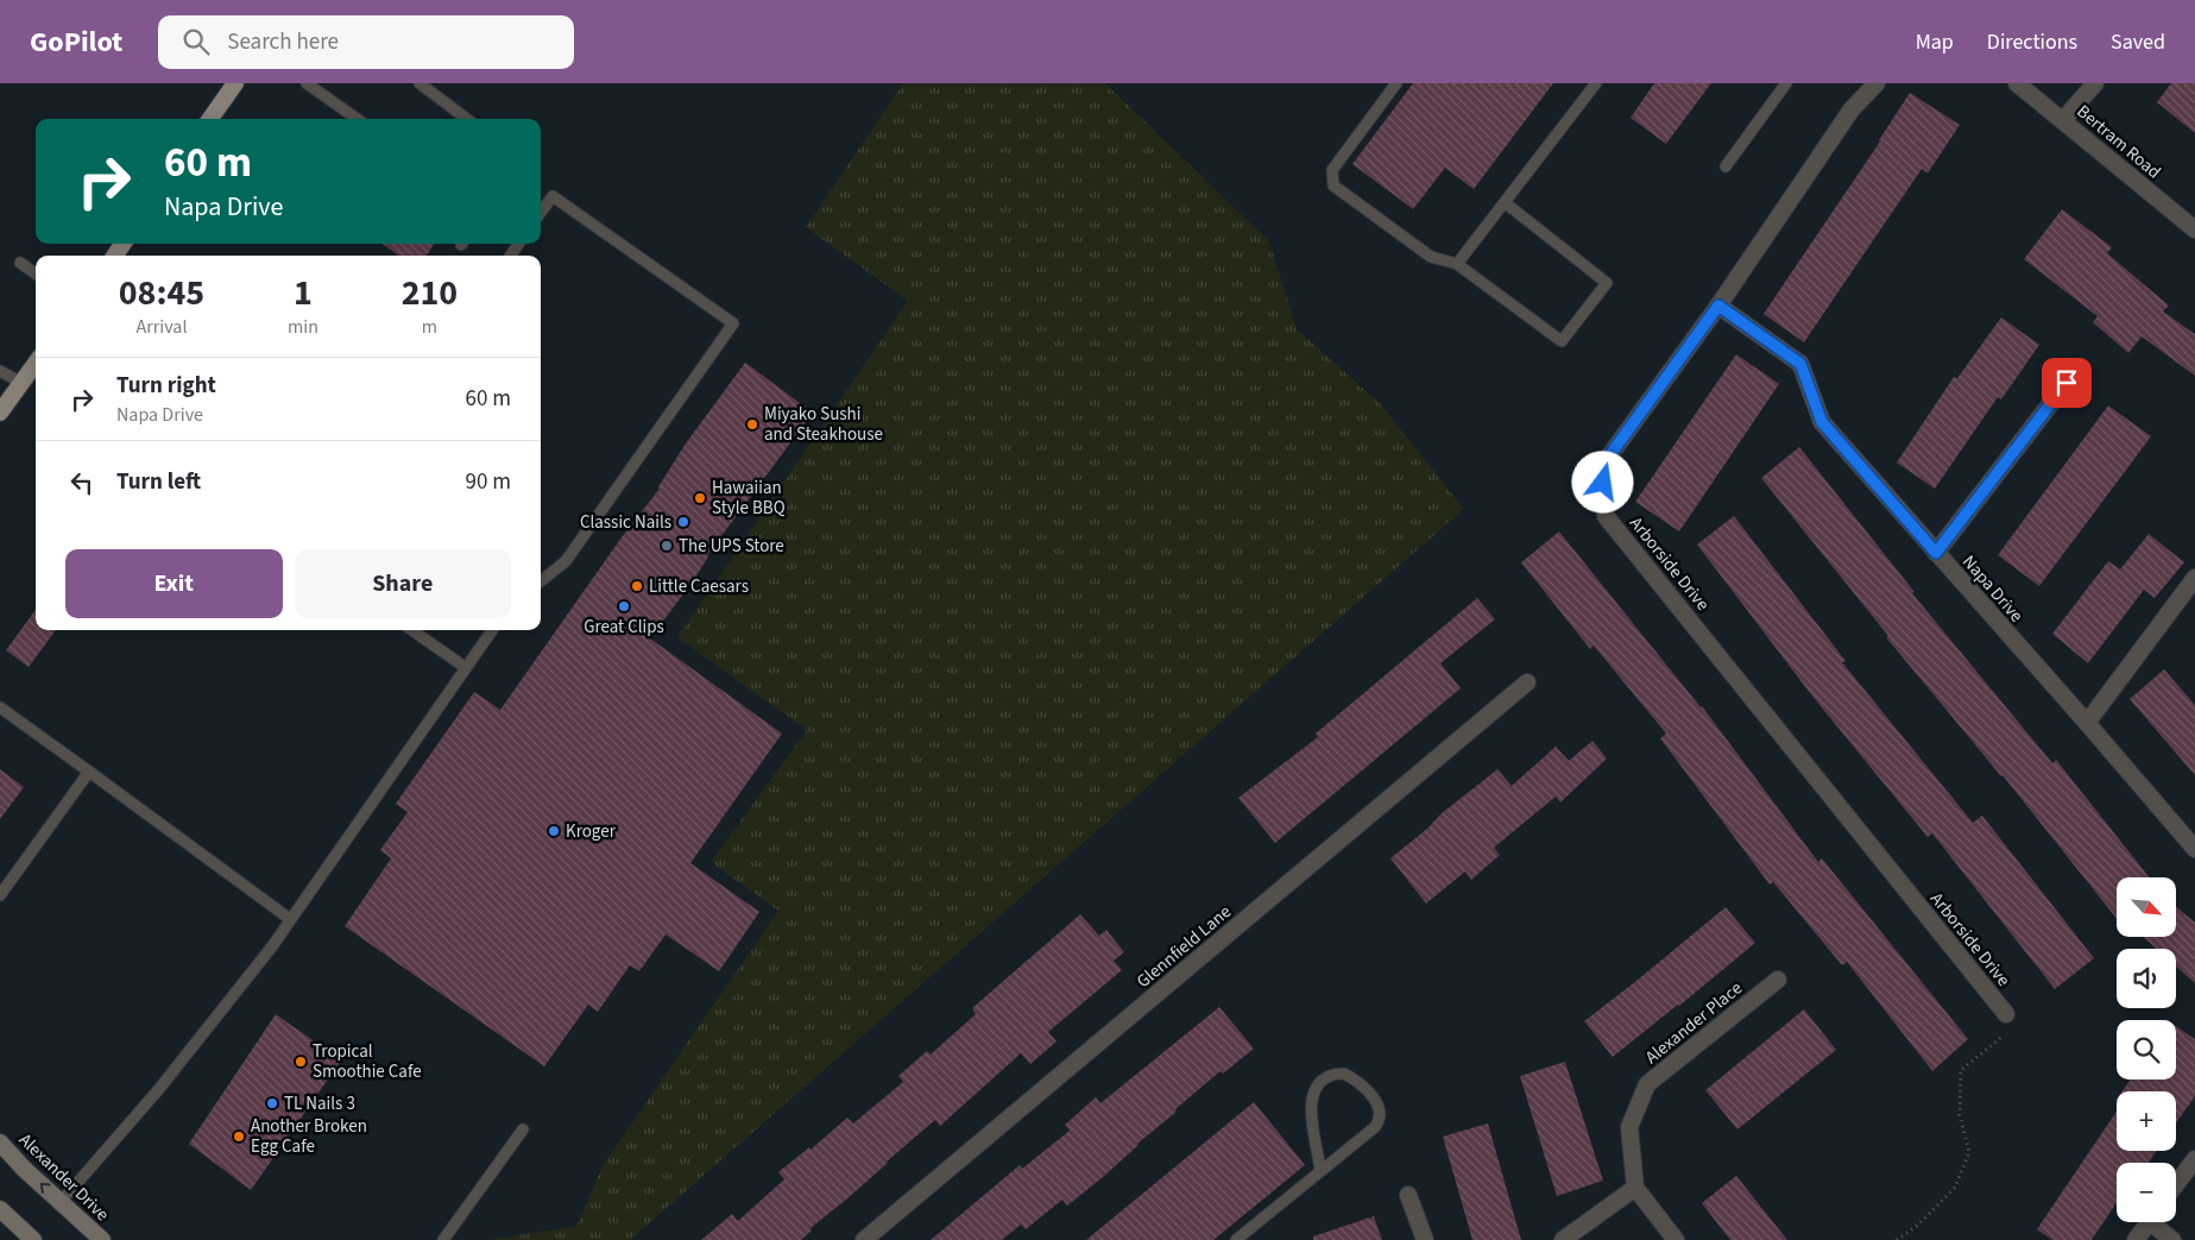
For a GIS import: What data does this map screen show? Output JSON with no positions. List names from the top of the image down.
{
  "streets": {
    "main road": ["Alexander Drive"],
    "street": [
      "Bertram Road",
      "Arborside Drive",
      "Napa Drive",
      "Glennfield Lane",
      "Alexander Place"
    ]
  },
  "crossings": [
    ["Arborside Drive", "Napa Drive"]
  ],
  "places": [
    "Miyako Sushi and Steakhouse",
    "Hawaiian Style BBQ",
    "Classic Nails",
    "The UPS Store",
    "Little Caesars",
    "Great Clips",
    "Kroger",
    "Tropical Smoothie Cafe",
    "TL Nails 3",
    "Another Broken Egg Cafe"
  ],
  "north": "bottom right",
  "page": {
    "header": "GoPilot",
    "search": "Search here",
    "nav": ["Map", "Directions", "Saved"],
    "turn": ["60 m", "Napa Drive"],
    "eta": [
      "08:45",
      "Arrival",
      "1",
      "min",
      "210",
      "m"
    ],
    "list": [
      {
        "name": "Turn right",
        "note": "Napa Drive",
        "value": "60 m"
      },
      {
        "name": "Turn left",
        "value": "90 m"
      }
    ],
    "buttons": ["Exit", "Share"],
    "map_buttons": ["+", "−"]
  }
}
